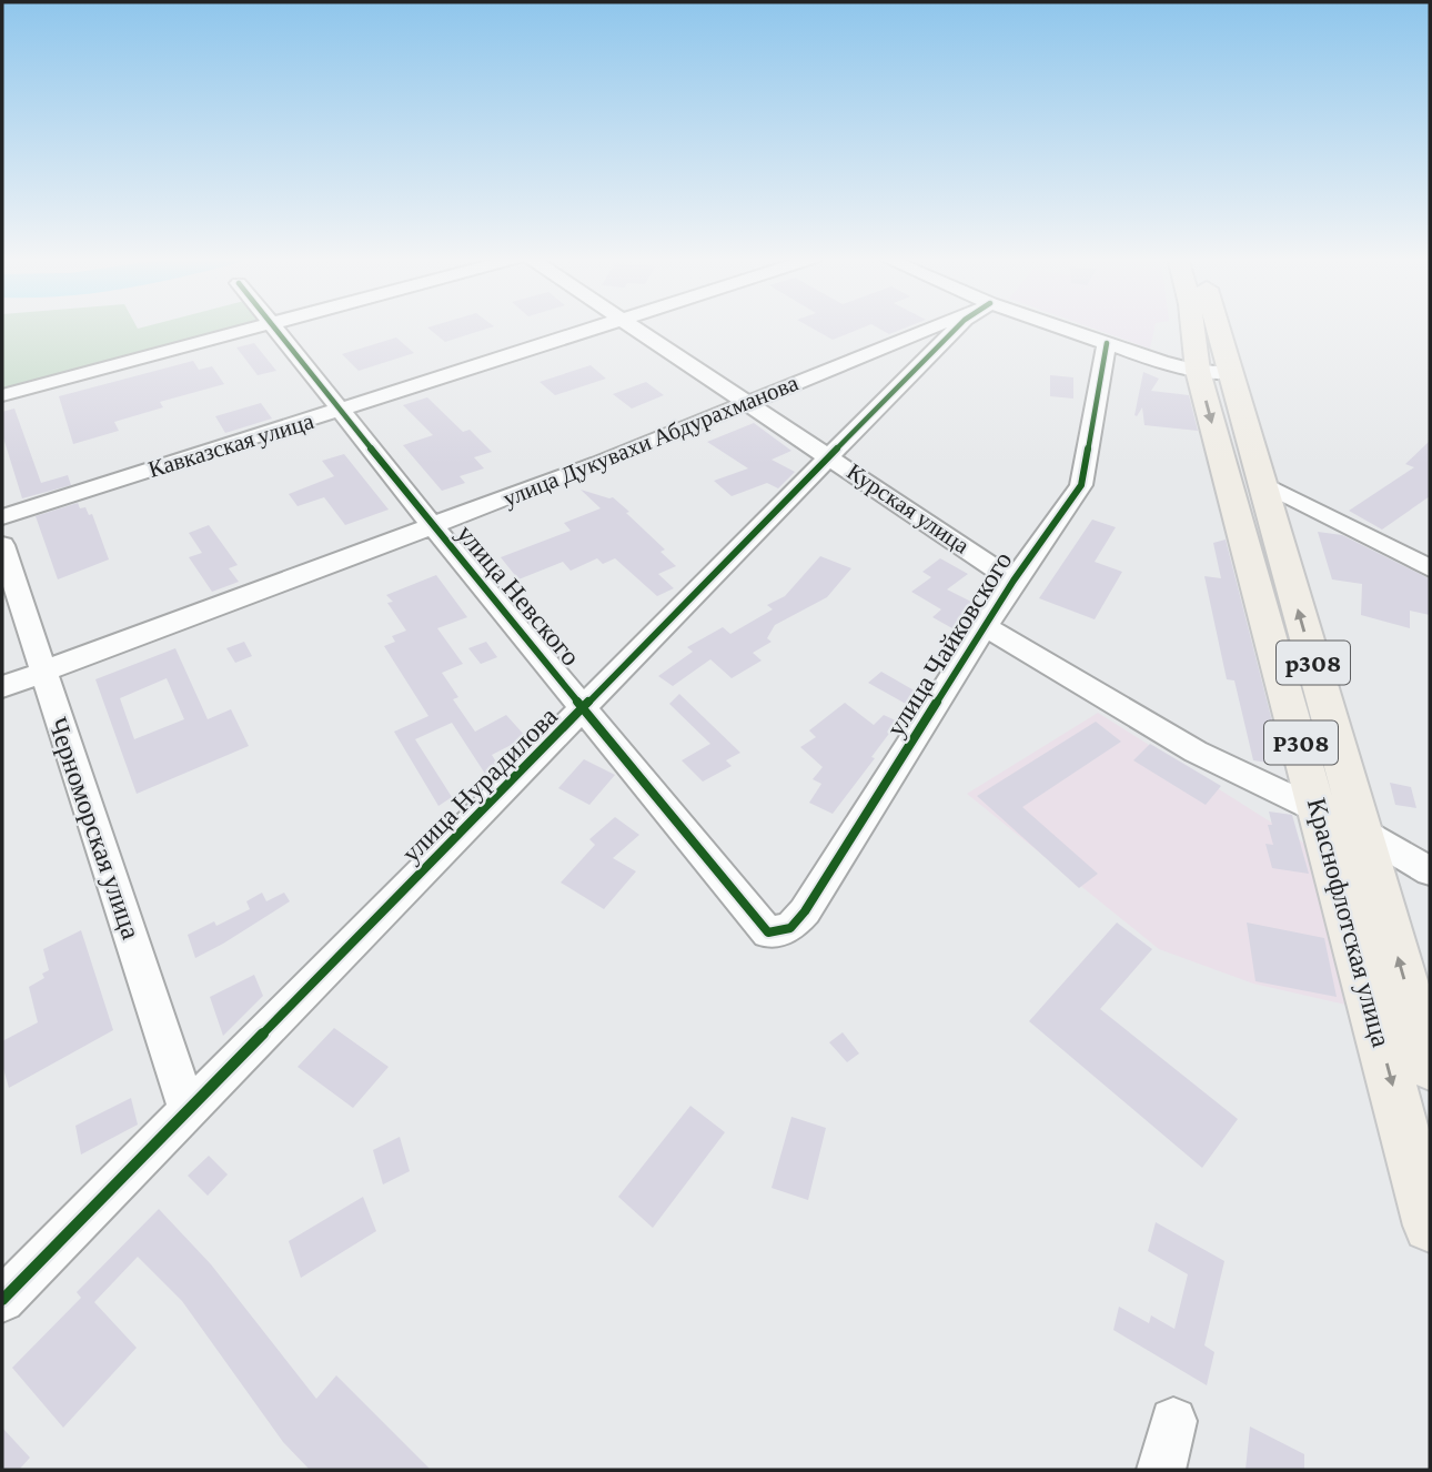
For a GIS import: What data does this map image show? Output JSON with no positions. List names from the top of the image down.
{
  "streets": {
    "main road": ["p308", "P308", "Краснофлотская улица"],
    "street": [
      "улица Дукувахи Абдурахманова",
      "Кавказская улица",
      "Курская улица",
      "улица Невского",
      "улица Чайковского",
      "улица Нурадилова",
      "Черноморская улица"
    ]
  },
  "crossings": [
    ["улица Дукувахи Абдурахманова", "Курская улица"],
    ["улица Дукувахи Абдурахманова", "улица Невского"],
    ["улица Дукувахи Абдурахманова", "Черноморская улица"],
    ["Кавказская улица", "улица Невского"],
    ["Курская улица", "улица Чайковского"],
    ["Курская улица", "улица Нурадилова"],
    ["улица Невского", "улица Чайковского"],
    ["улица Невского", "улица Нурадилова"],
    ["улица Нурадилова", "Черноморская улица"]
  ]
}
